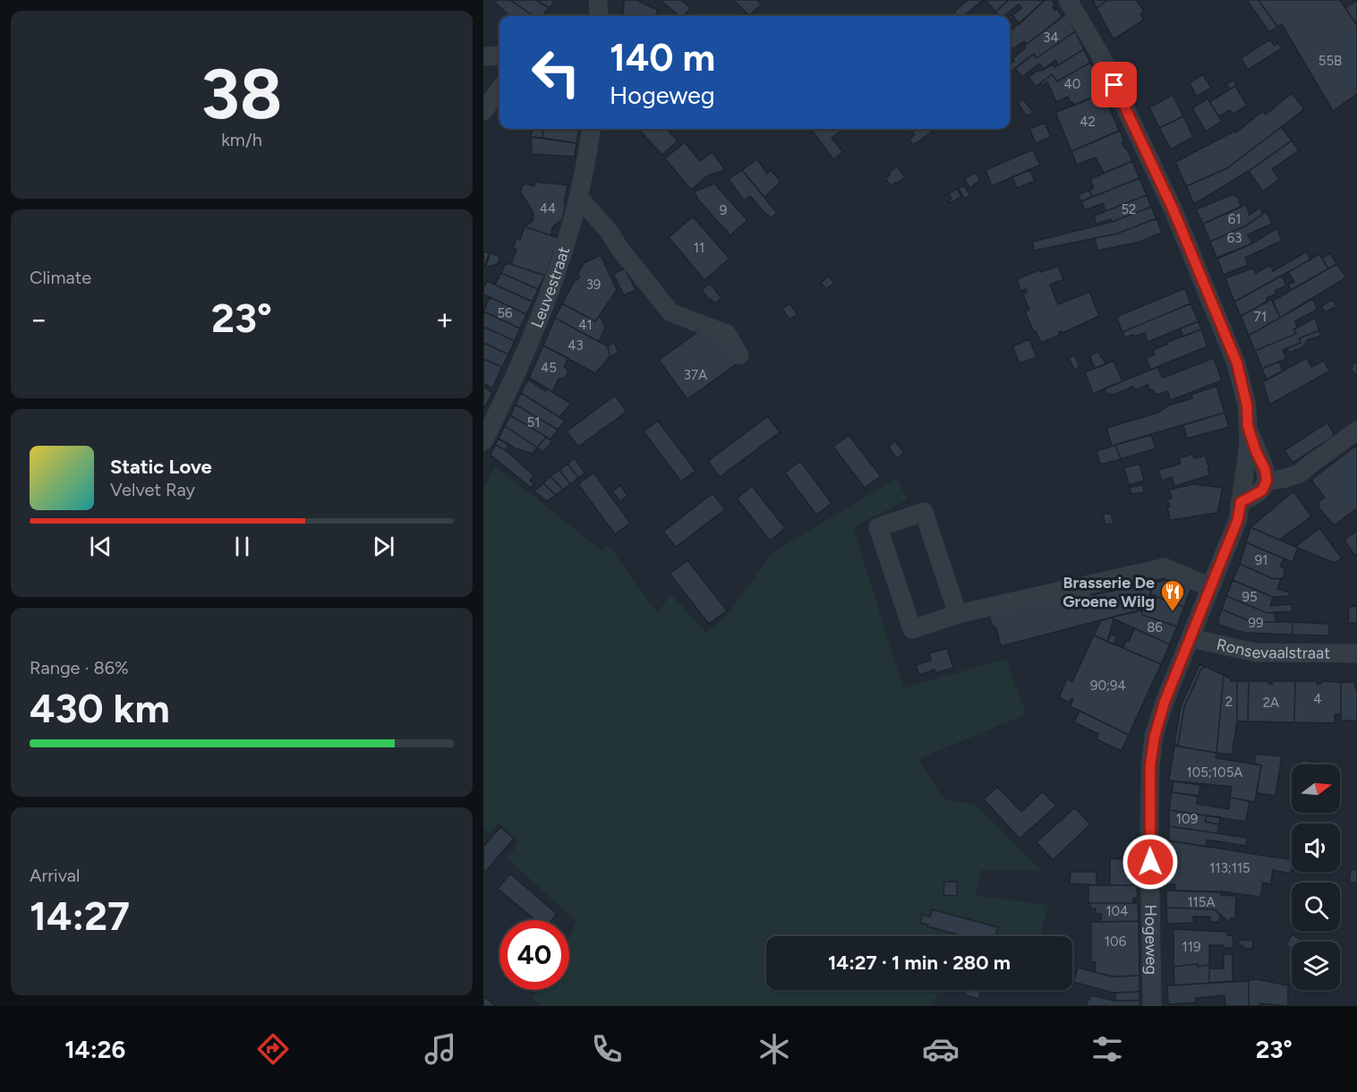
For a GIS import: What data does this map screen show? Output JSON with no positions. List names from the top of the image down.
{
  "streets": {
    "street": ["Leuvestraat", "Ronsevaalstraat", "Hogeweg"]
  },
  "crossings": [
    ["Ronsevaalstraat", "Hogeweg"]
  ],
  "places": {
    "restaurant": ["Brasserie De Groene Wilg"]
  },
  "house_numbers": [
    "34",
    "55B",
    "40",
    "42",
    "44",
    "52",
    "9",
    "61",
    "63",
    "11",
    "39",
    "56",
    "71",
    "41",
    "43",
    "45",
    "37A",
    "51",
    "91",
    "95",
    "99",
    "86",
    "90;94",
    "4",
    "2",
    "2A",
    "105;105A",
    "109",
    "113;115",
    "115A",
    "104",
    "106",
    "119"
  ],
  "north": "right",
  "page": {
    "tile": [
      ["38", "km/h"],
      "Climate",
      ["Range · 86%", "430 km"],
      ["Arrival", "14:27"]
    ],
    "turn": ["140 m", "Hogeweg"],
    "heat": ["−", "23°", "+"],
    "song": ["Static Love", "Velvet Ray"],
    "limit": "40",
    "trip": "14:27 · 1 min · 280 m",
    "tabs": ["14:26", "23°"]
  }
}
